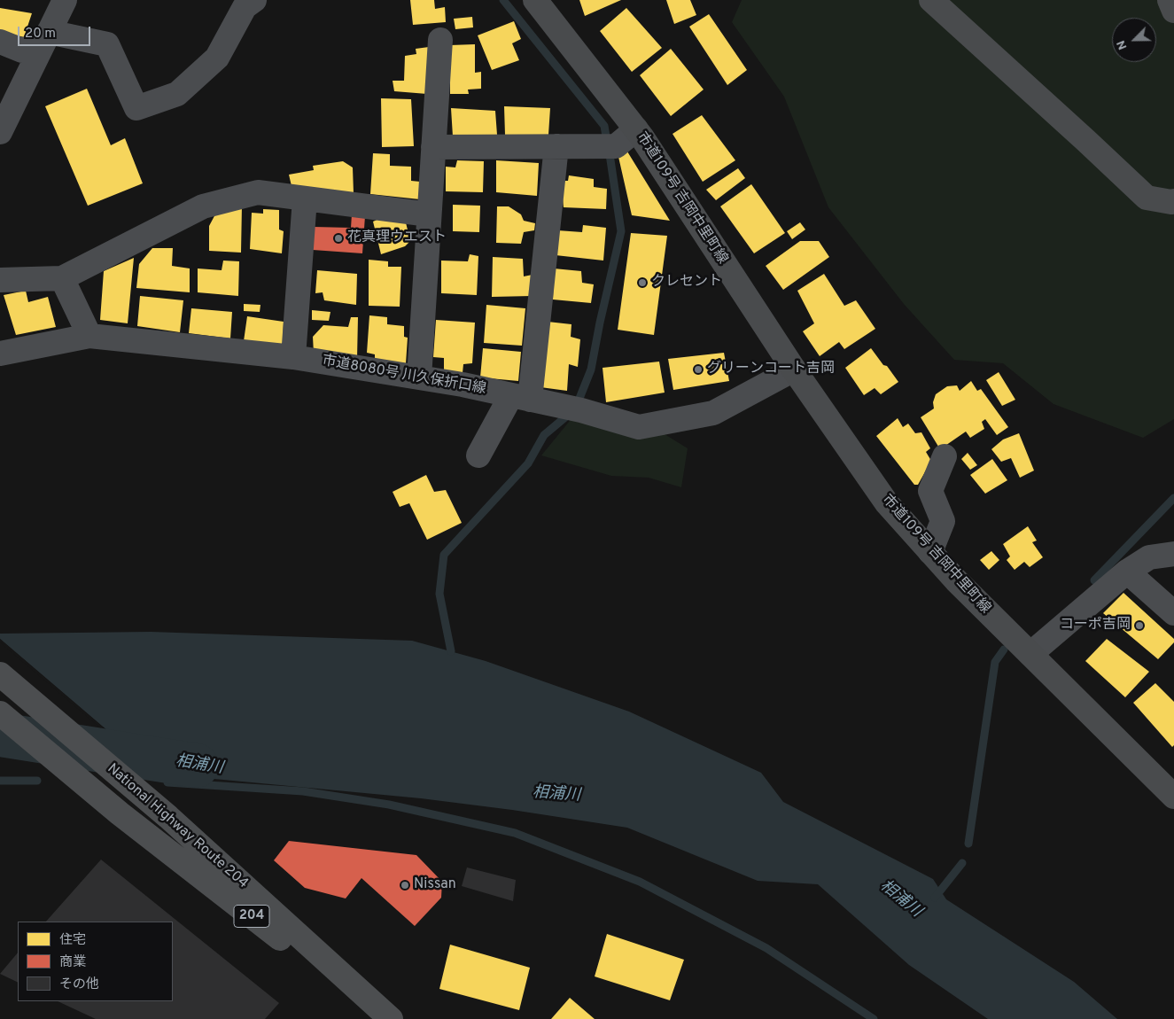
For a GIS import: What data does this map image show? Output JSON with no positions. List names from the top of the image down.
{
  "streets": {
    "highway": ["National Highway Route 204", "204"],
    "street": ["市道109号 吉岡中里町線", "市道8080号 川久保折口線"]
  },
  "crossings": [
    ["市道109号 吉岡中里町線", "市道8080号 川久保折口線"]
  ],
  "water": ["相浦川"],
  "places": [
    "花真理ウエスト",
    "クレセント",
    "グリーンコート吉岡",
    "コーポ吉岡",
    "Nissan"
  ],
  "legend": ["住宅", "商業", "その他"],
  "scale_bar": "20 m",
  "north": "bottom left"
}
